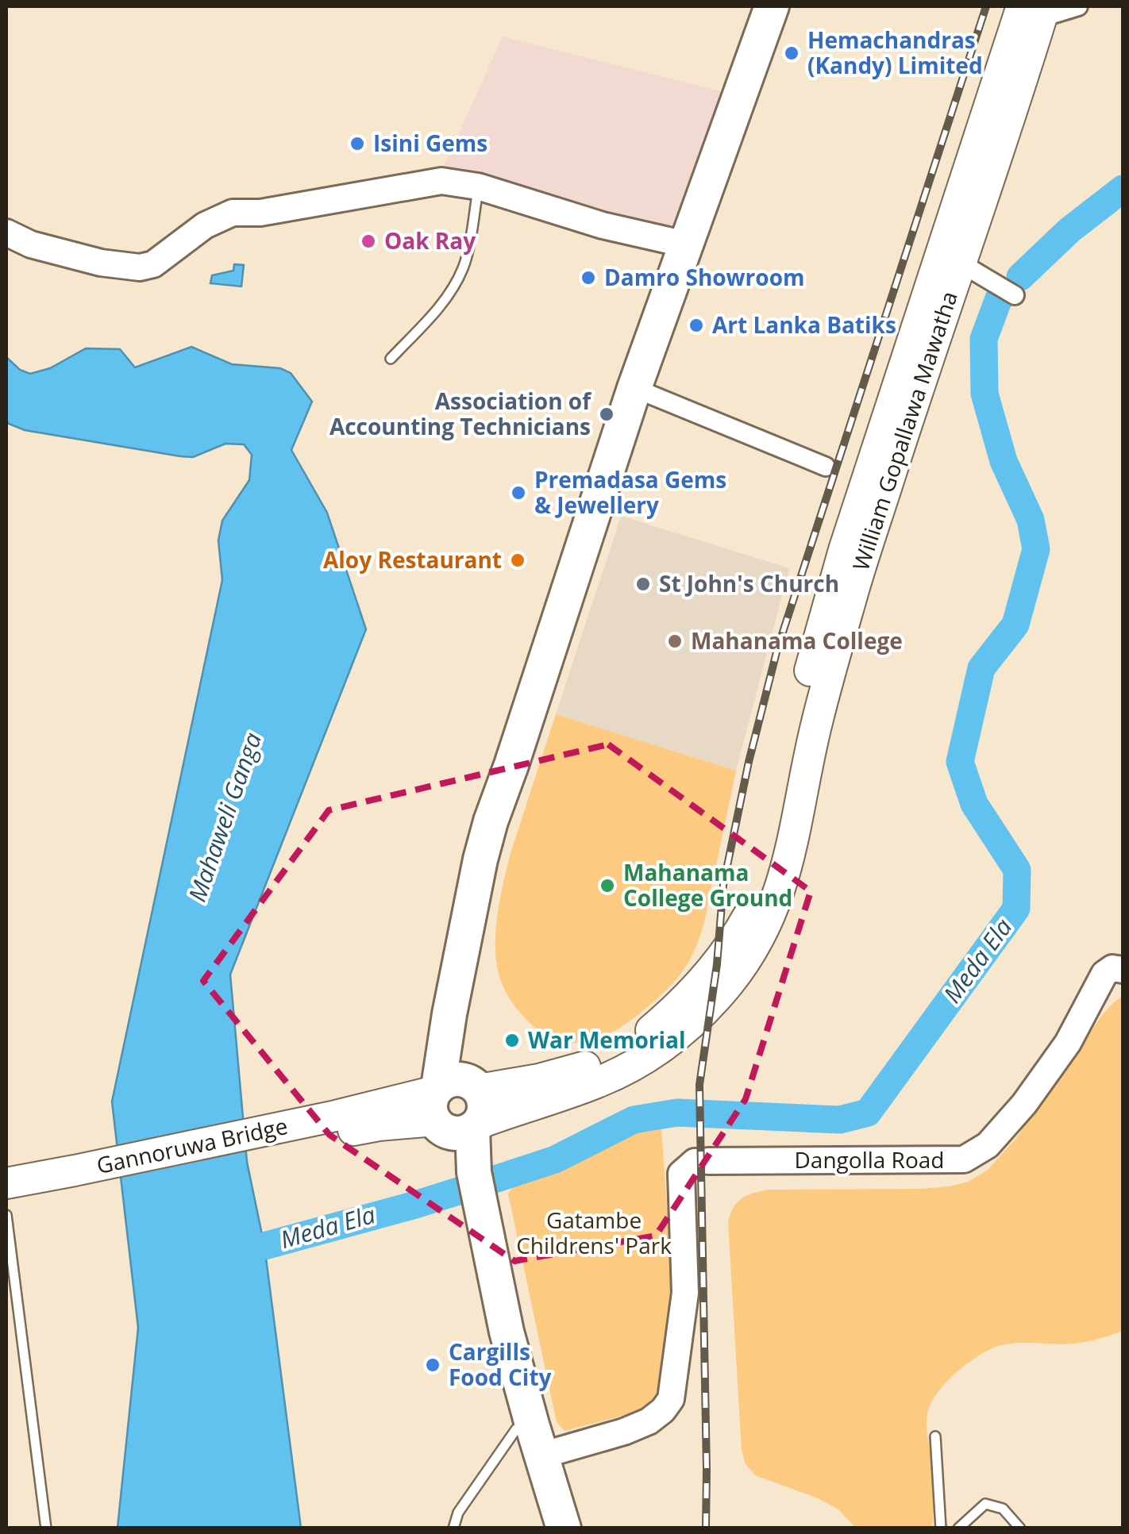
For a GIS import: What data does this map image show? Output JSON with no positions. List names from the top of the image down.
{
  "streets": {
    "main road": ["William Gopallawa Mawatha", "Gannoruwa Bridge"],
    "street": ["Dangolla Road"]
  },
  "crossings": [
    ["William Gopallawa Mawatha", "Gannoruwa Bridge"]
  ],
  "water": ["Mahaweli Ganga", "Meda Ela"],
  "parks": ["Gatambe Childrens' Park"],
  "places": [
    "Hemachandras (Kandy) Limited",
    "Isini Gems",
    "Oak Ray",
    "Damro Showroom",
    "Art Lanka Batiks",
    "Association of Accounting Technicians",
    "Premadasa Gems & Jewellery",
    "Aloy Restaurant",
    "St John's Church",
    "Mahanama College",
    "Mahanama College Ground",
    "War Memorial",
    "Cargills Food City"
  ]
}
